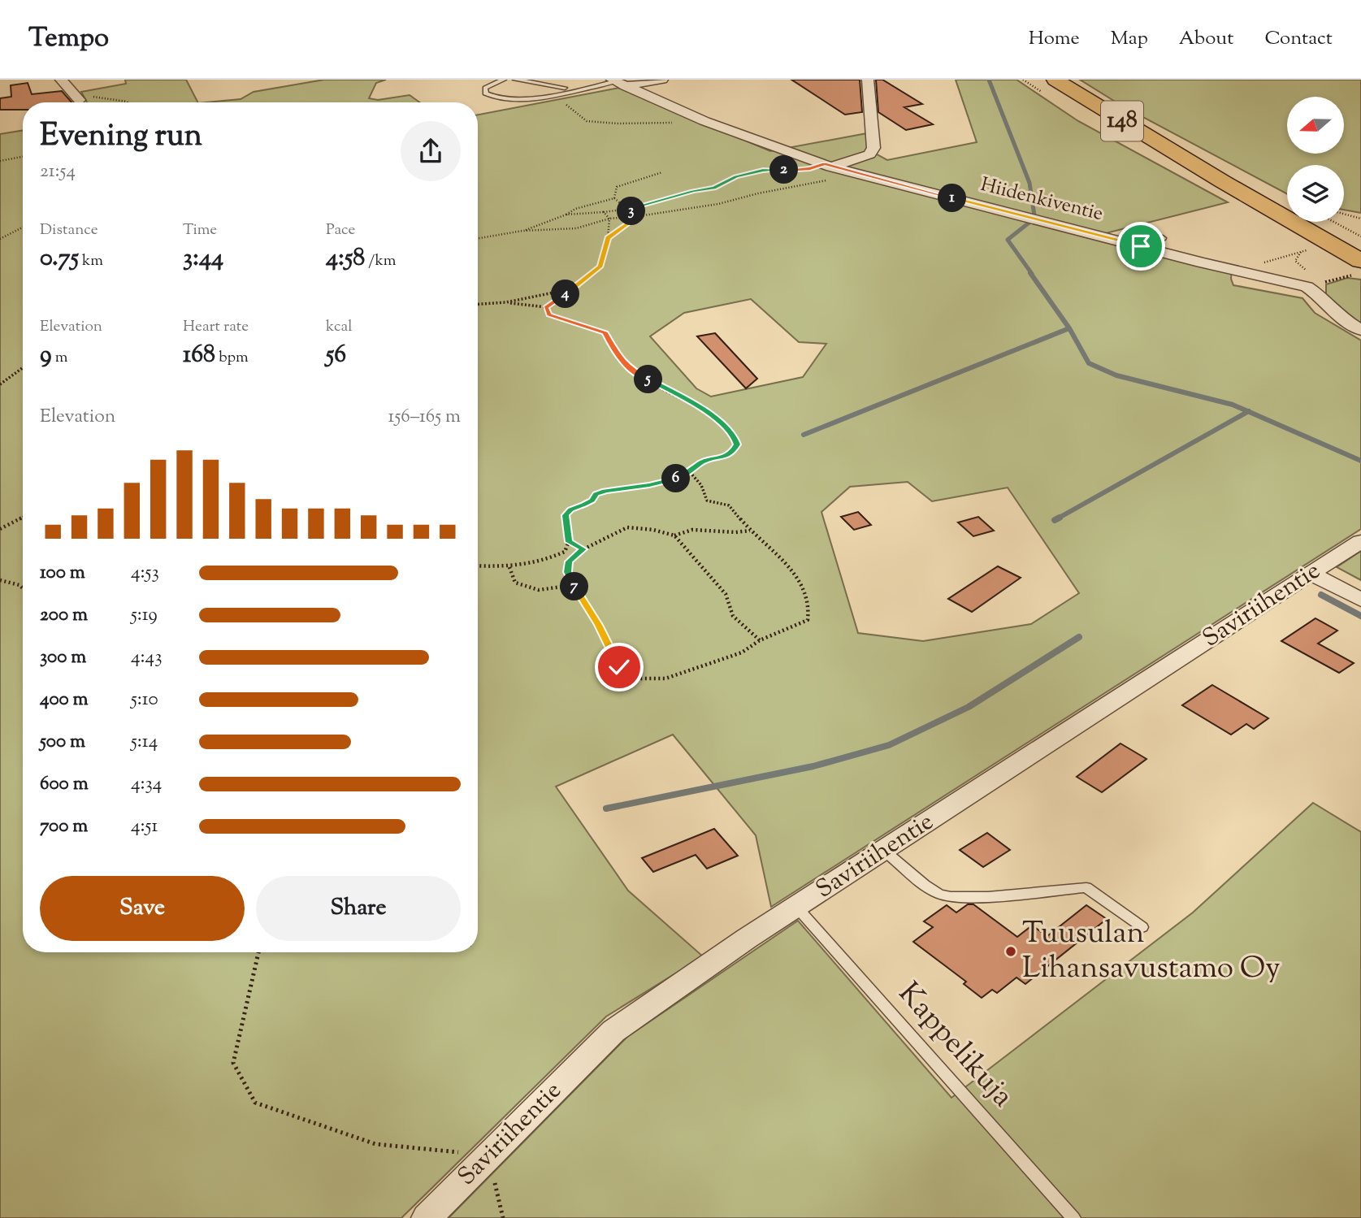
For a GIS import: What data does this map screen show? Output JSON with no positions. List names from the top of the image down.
{
  "streets": {
    "main road": ["148"],
    "street": ["Hiidenkiventie", "Saviriihentie"],
    "lane": ["Kappelikuja"]
  },
  "crossings": [
    ["Saviriihentie", "Kappelikuja"]
  ],
  "places": ["Tuusulan Lihansavustamo Oy"],
  "north": "left",
  "page": {
    "header": "Tempo",
    "nav": [
      "Home",
      "Map",
      "About",
      "Contact"
    ],
    "heading": ["Evening run", "21:54"],
    "pins": [
      "2",
      "1",
      "3",
      "4",
      "5",
      "6",
      "7"
    ],
    "stats": [
      ["Distance", "0.75 km"],
      ["Time", "3:44"],
      ["Pace", "4:58 /km"],
      ["Elevation", "9 m"],
      ["Heart rate", "168 bpm"],
      ["kcal", "56"]
    ],
    "chart": ["Elevation", "156–165 m"],
    "list": [
      {
        "name": "100 m",
        "note": "4:53"
      },
      {
        "name": "200 m",
        "note": "5:19"
      },
      {
        "name": "300 m",
        "note": "4:43"
      },
      {
        "name": "400 m",
        "note": "5:10"
      },
      {
        "name": "500 m",
        "note": "5:14"
      },
      {
        "name": "600 m",
        "note": "4:34"
      },
      {
        "name": "700 m",
        "note": "4:51"
      }
    ],
    "buttons": ["Save", "Share"]
  }
}
